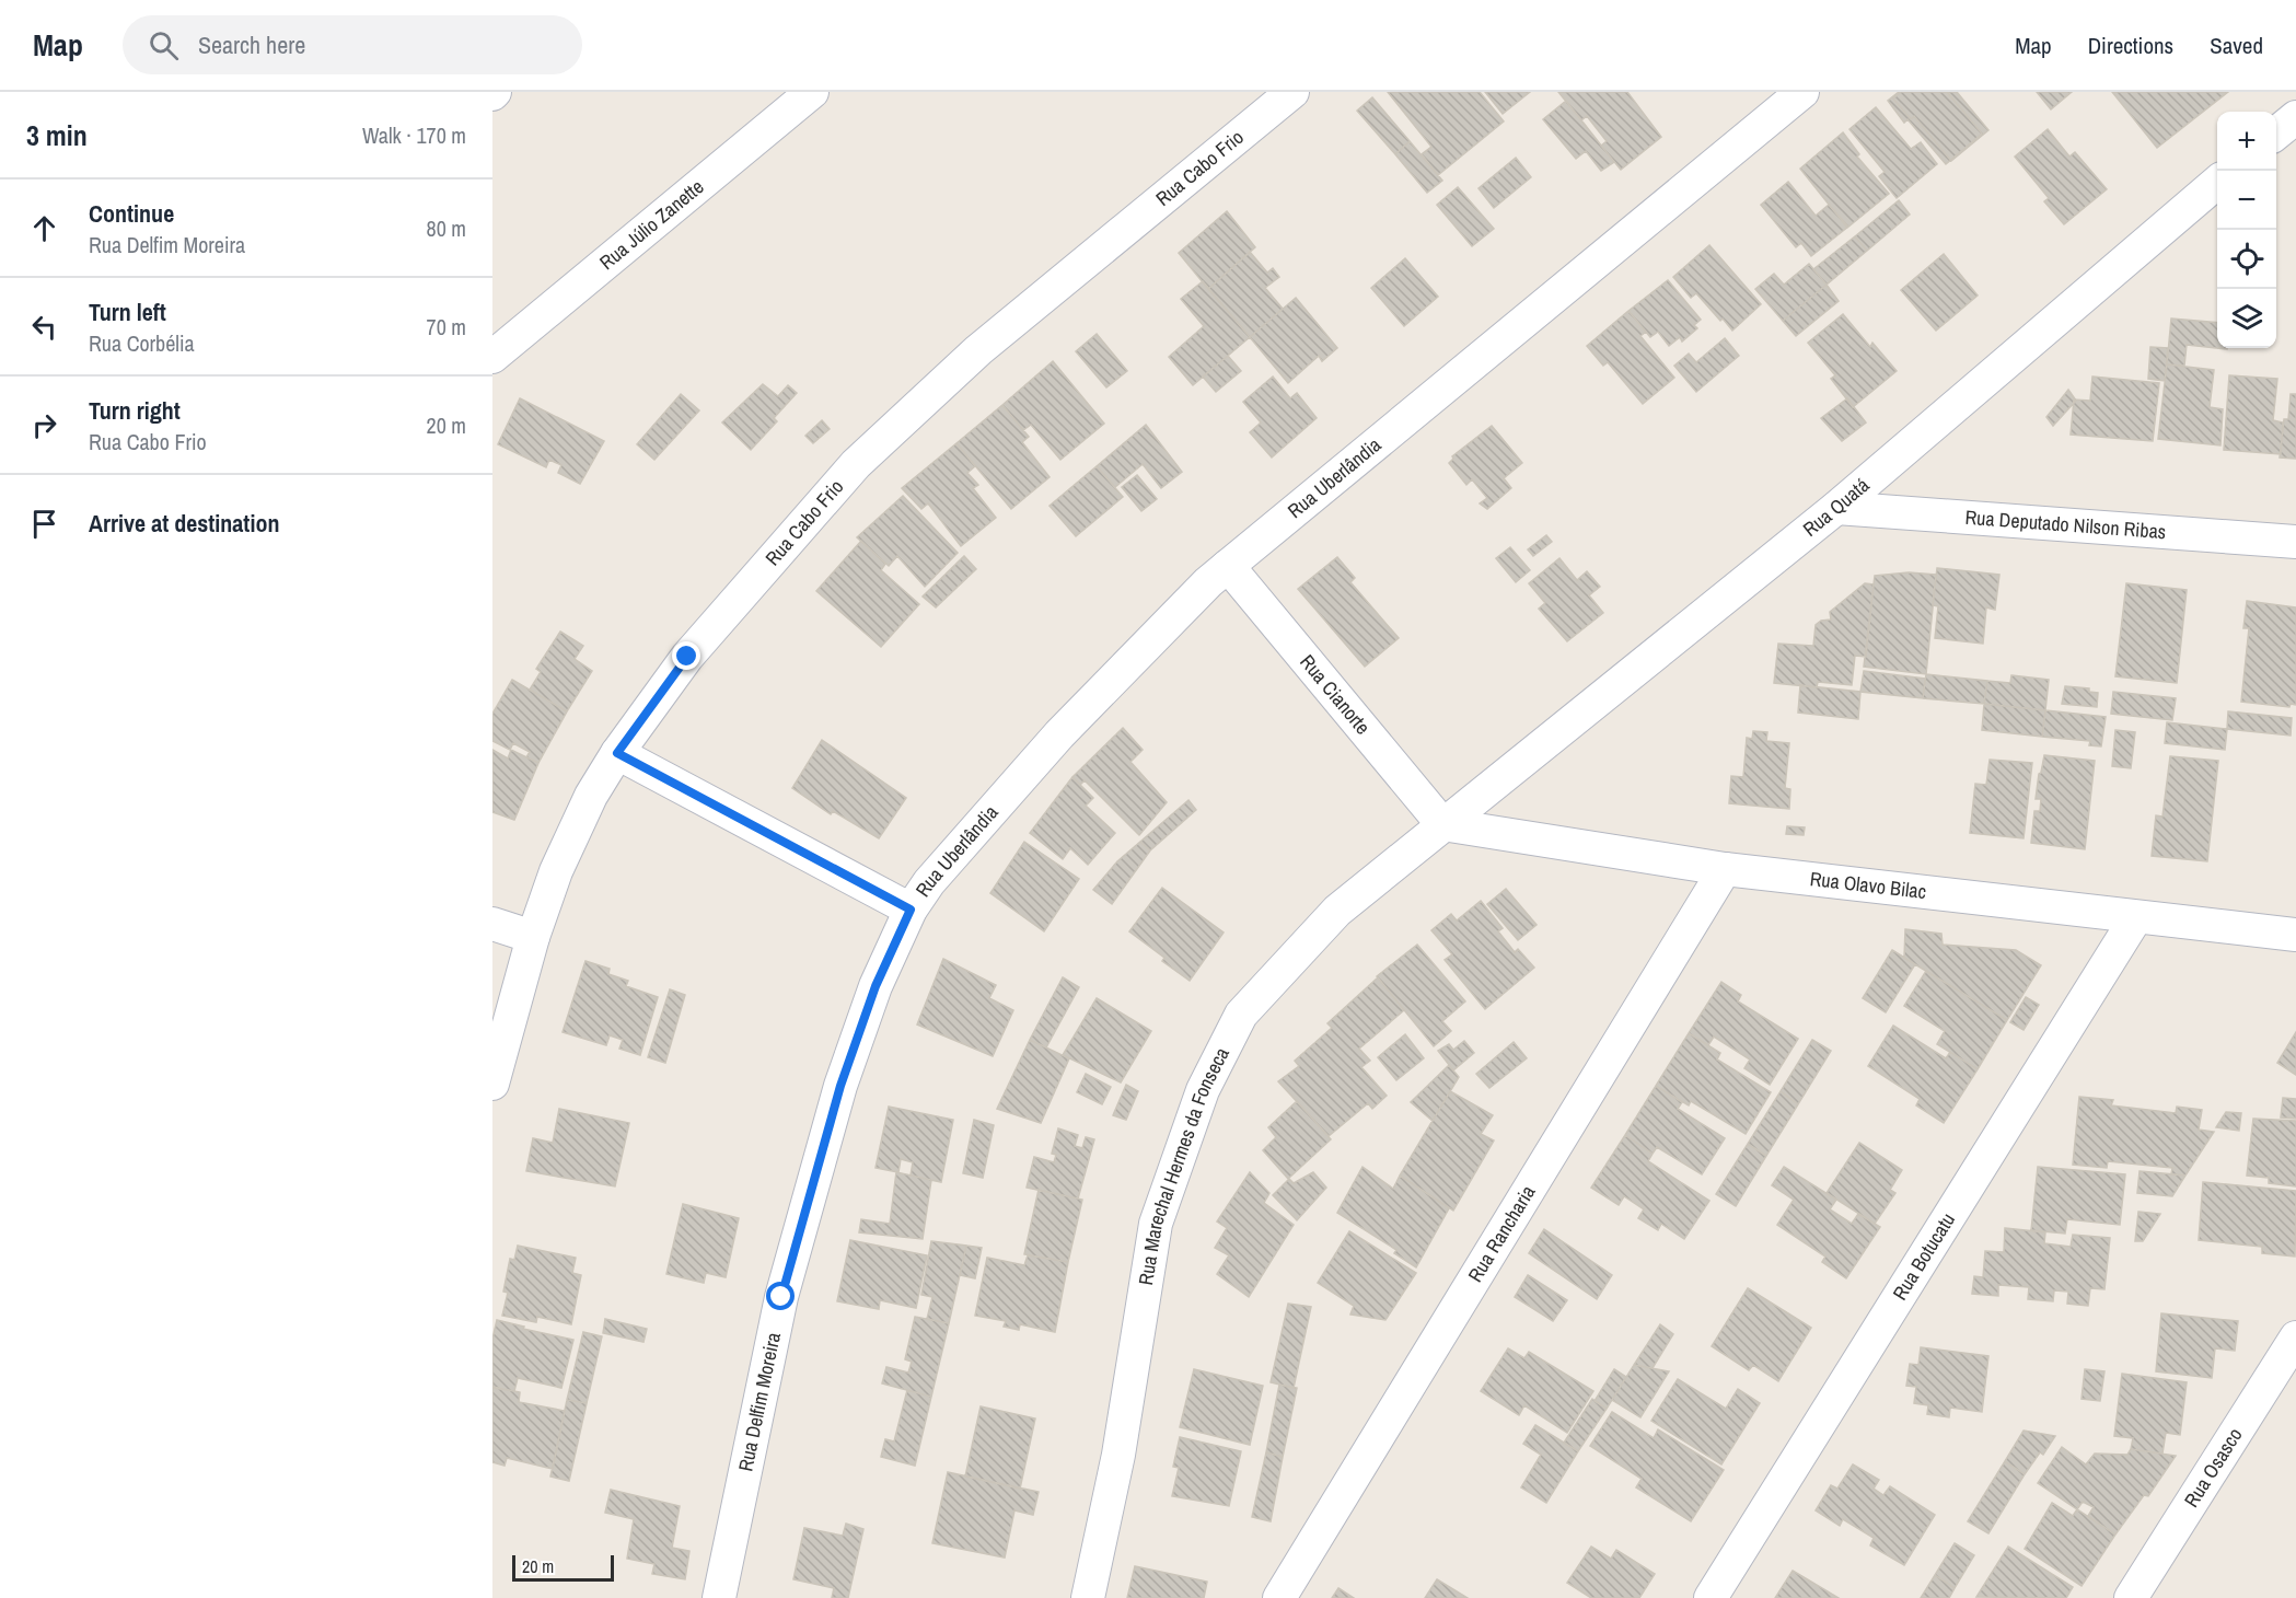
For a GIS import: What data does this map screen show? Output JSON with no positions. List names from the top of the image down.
{
  "streets": {
    "street": [
      "Rua Cabo Frio",
      "Rua Júlio Zanette",
      "Rua Uberlândia",
      "Rua Quatá",
      "Rua Deputado Nilson Ribas",
      "Rua Cianorte",
      "Rua Olavo Bilac",
      "Rua Marechal Hermes da Fonseca",
      "Rua Rancharia",
      "Rua Botucatu",
      "Rua Delfim Moreira",
      "Rua Osasco"
    ]
  },
  "crossings": [
    ["Rua Uberlândia", "Rua Cianorte"],
    ["Rua Uberlândia", "Rua Delfim Moreira"],
    ["Rua Quatá", "Rua Deputado Nilson Ribas"],
    ["Rua Quatá", "Rua Cianorte"],
    ["Rua Quatá", "Rua Olavo Bilac"],
    ["Rua Quatá", "Rua Marechal Hermes da Fonseca"],
    ["Rua Cianorte", "Rua Olavo Bilac"],
    ["Rua Cianorte", "Rua Marechal Hermes da Fonseca"],
    ["Rua Olavo Bilac", "Rua Marechal Hermes da Fonseca"],
    ["Rua Olavo Bilac", "Rua Rancharia"],
    ["Rua Olavo Bilac", "Rua Botucatu"]
  ],
  "scale_bar": "20 m",
  "page": {
    "header": "Map",
    "search": "Search here",
    "nav": ["Map", "Directions", "Saved"],
    "heading": ["3 min", "Walk · 170 m"],
    "map_buttons": ["+", "−"],
    "list": [
      ["Continue", "Rua Delfim Moreira", "80 m"],
      ["Turn left", "Rua Corbélia", "70 m"],
      ["Turn right", "Rua Cabo Frio", "20 m"],
      "Arrive at destination"
    ],
    "scale": "20 m"
  }
}
